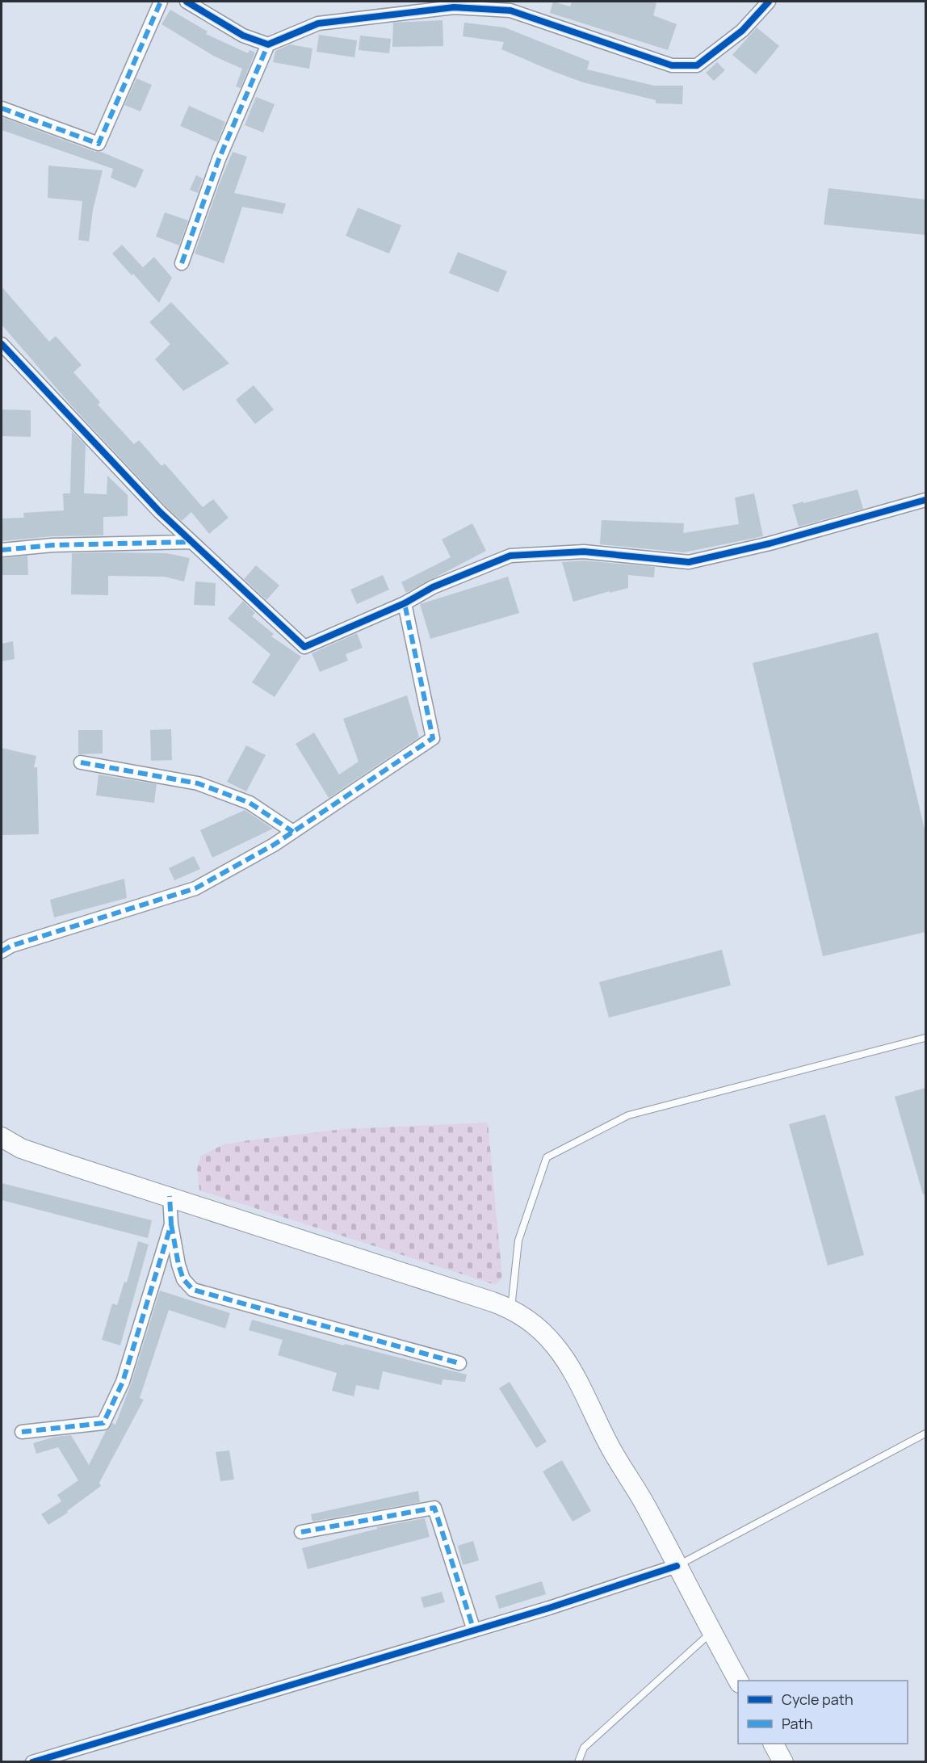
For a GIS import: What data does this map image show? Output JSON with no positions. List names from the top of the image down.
{
  "legend": ["Cycle path", "Path"]
}
